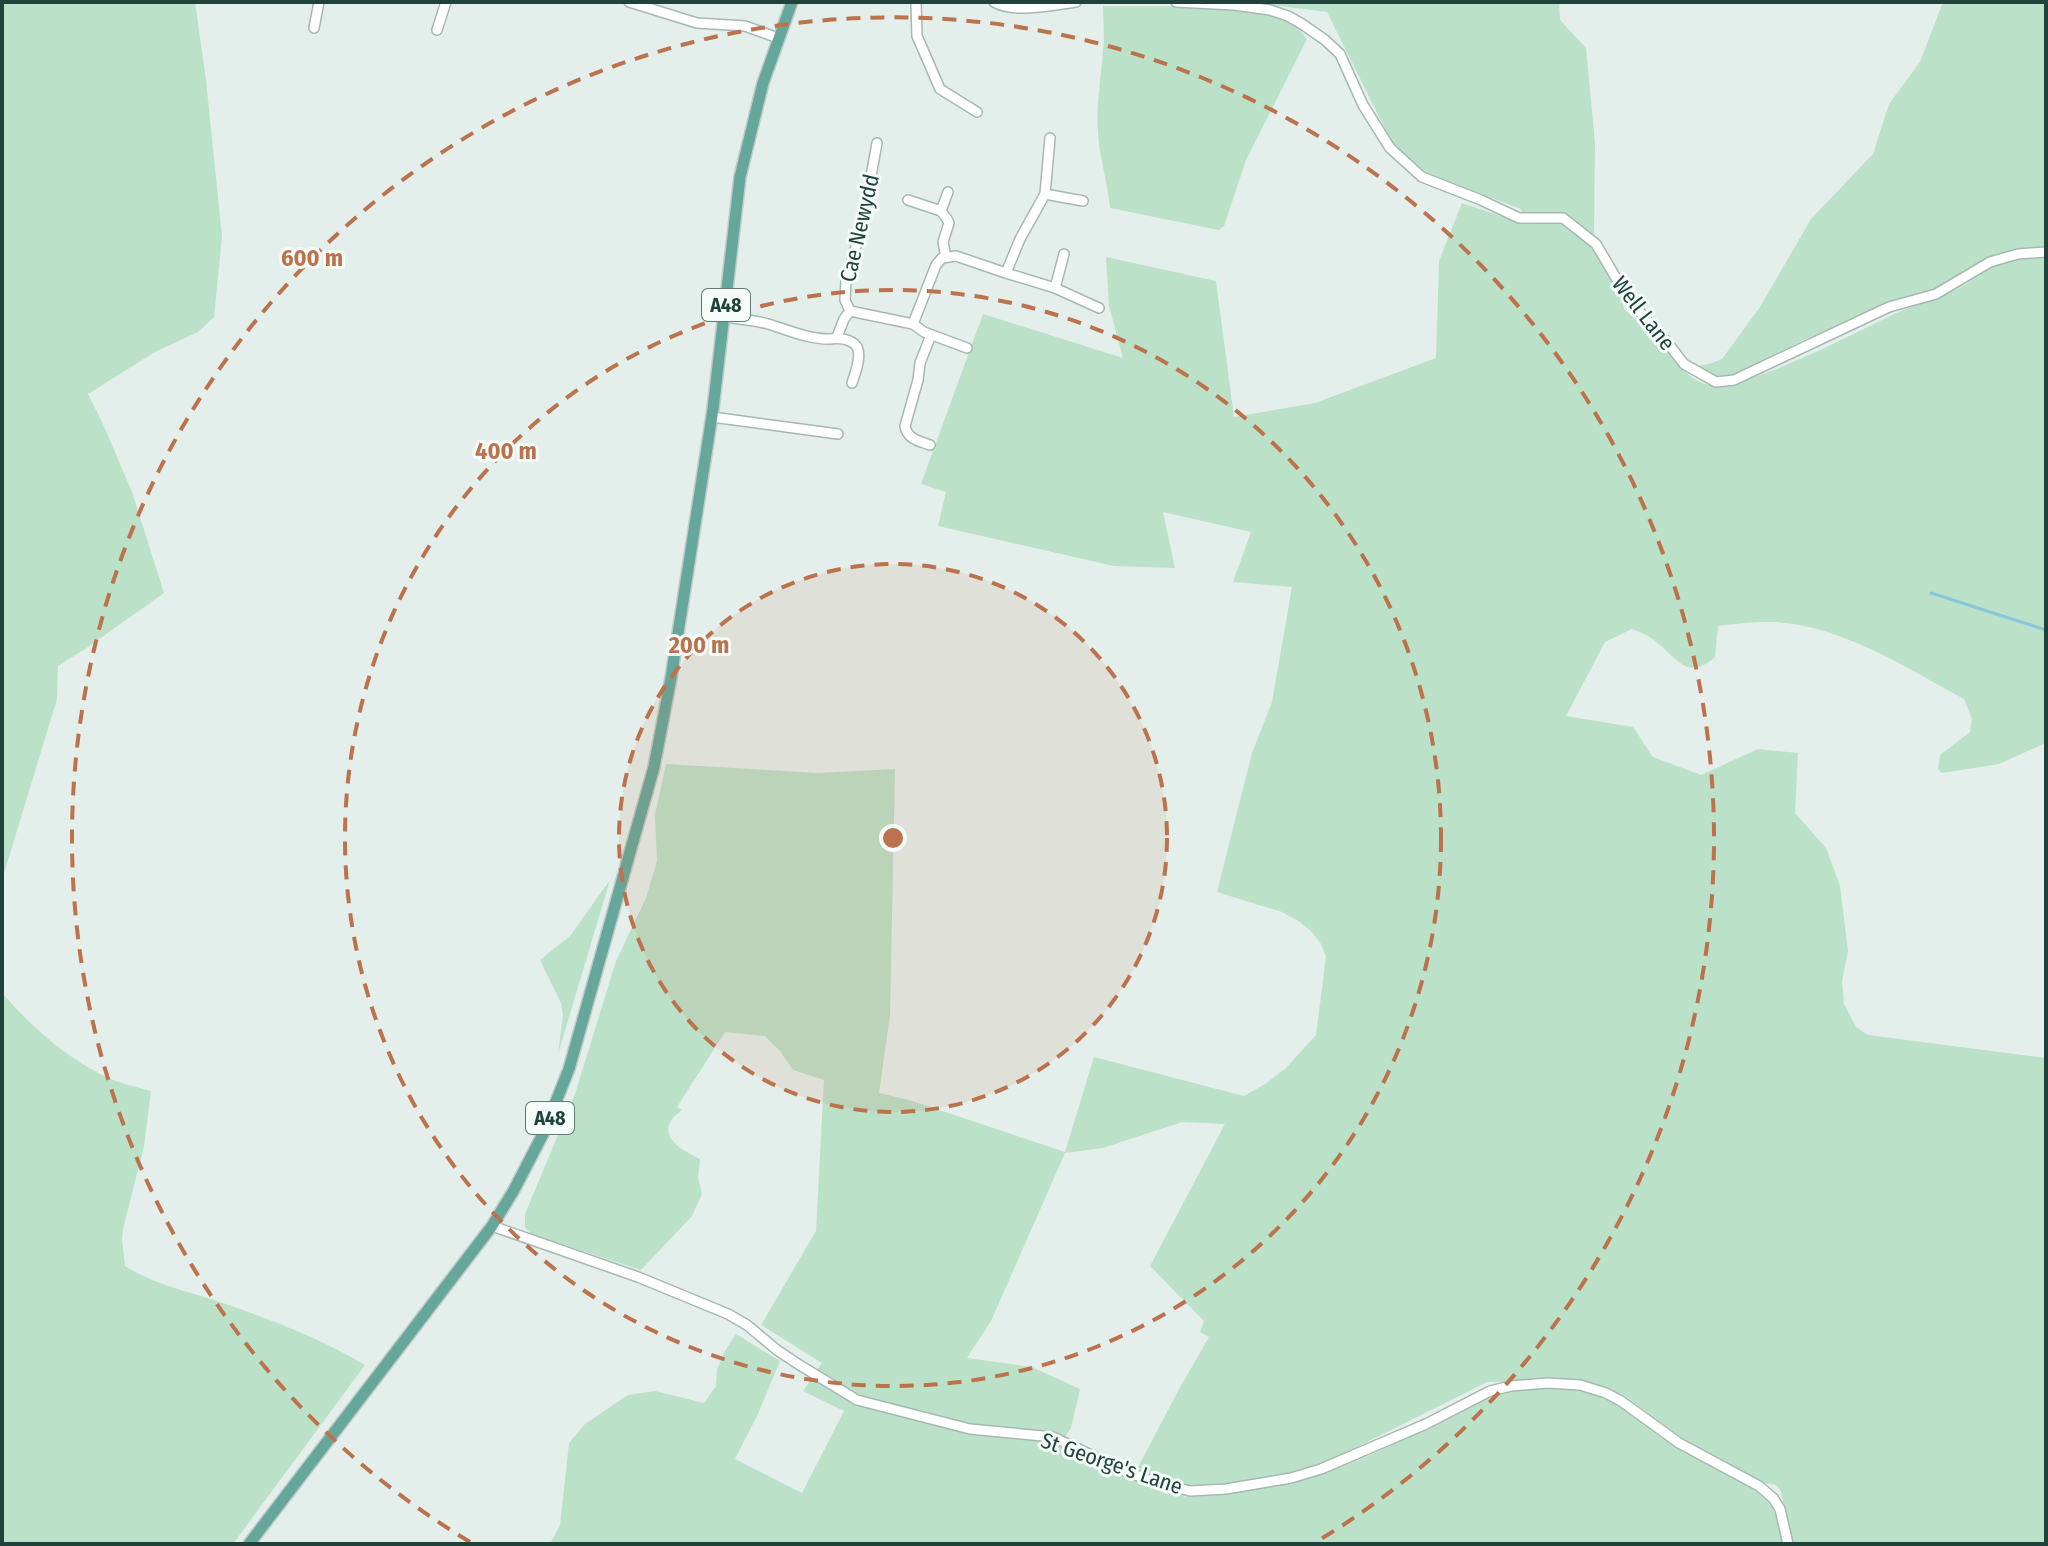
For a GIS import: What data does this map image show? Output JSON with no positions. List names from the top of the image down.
{
  "streets": {
    "main road": ["A48"],
    "street": ["Cae Newydd", "Well Lane", "St George's Lane"]
  },
  "crossings": [
    ["A48", "St George's Lane"]
  ],
  "rings": ["600 m", "400 m", "200 m"]
}
